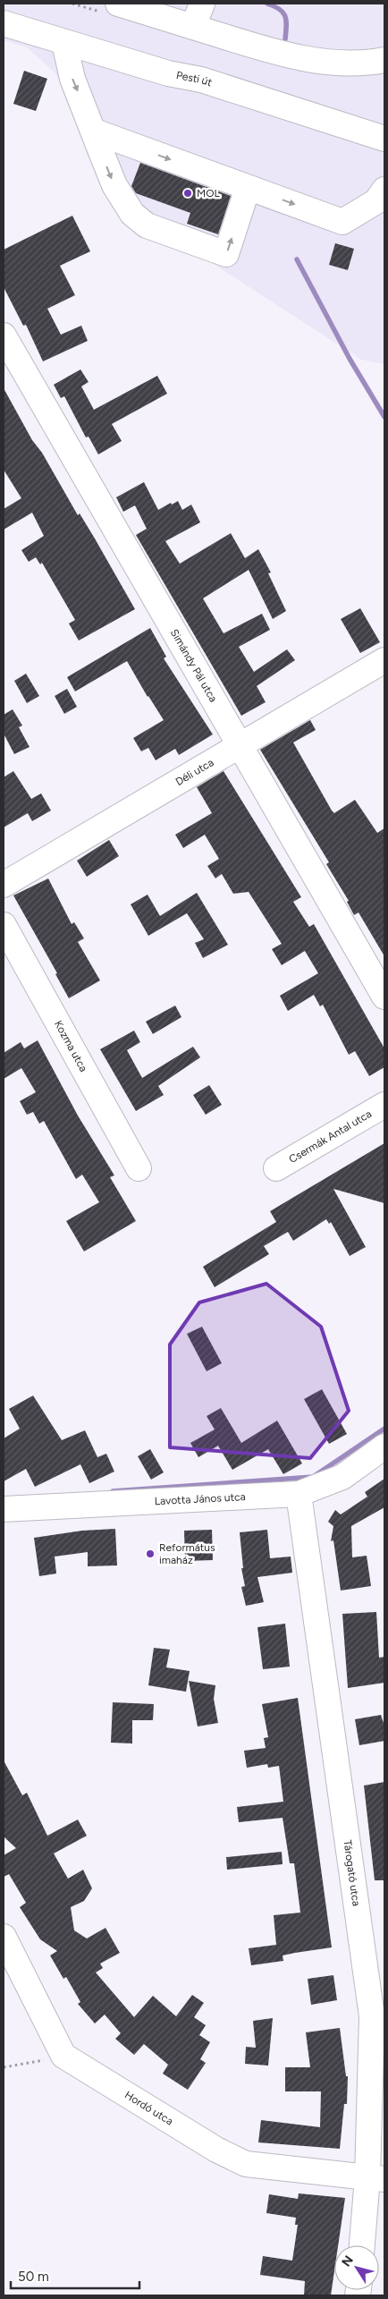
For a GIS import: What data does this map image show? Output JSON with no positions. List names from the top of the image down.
{
  "streets": {
    "street": [
      "Pesti út",
      "Simándy Pál utca",
      "Déli utca",
      "Kozma utca",
      "Csermák Antal utca",
      "Lavotta János utca",
      "Tárogató utca",
      "Hordó utca"
    ]
  },
  "crossings": [
    ["Simándy Pál utca", "Déli utca"],
    ["Lavotta János utca", "Tárogató utca"],
    ["Tárogató utca", "Hordó utca"]
  ],
  "places": ["MOL", "Református imaház"],
  "scale_bar": "50 m",
  "north": "top left"
}
